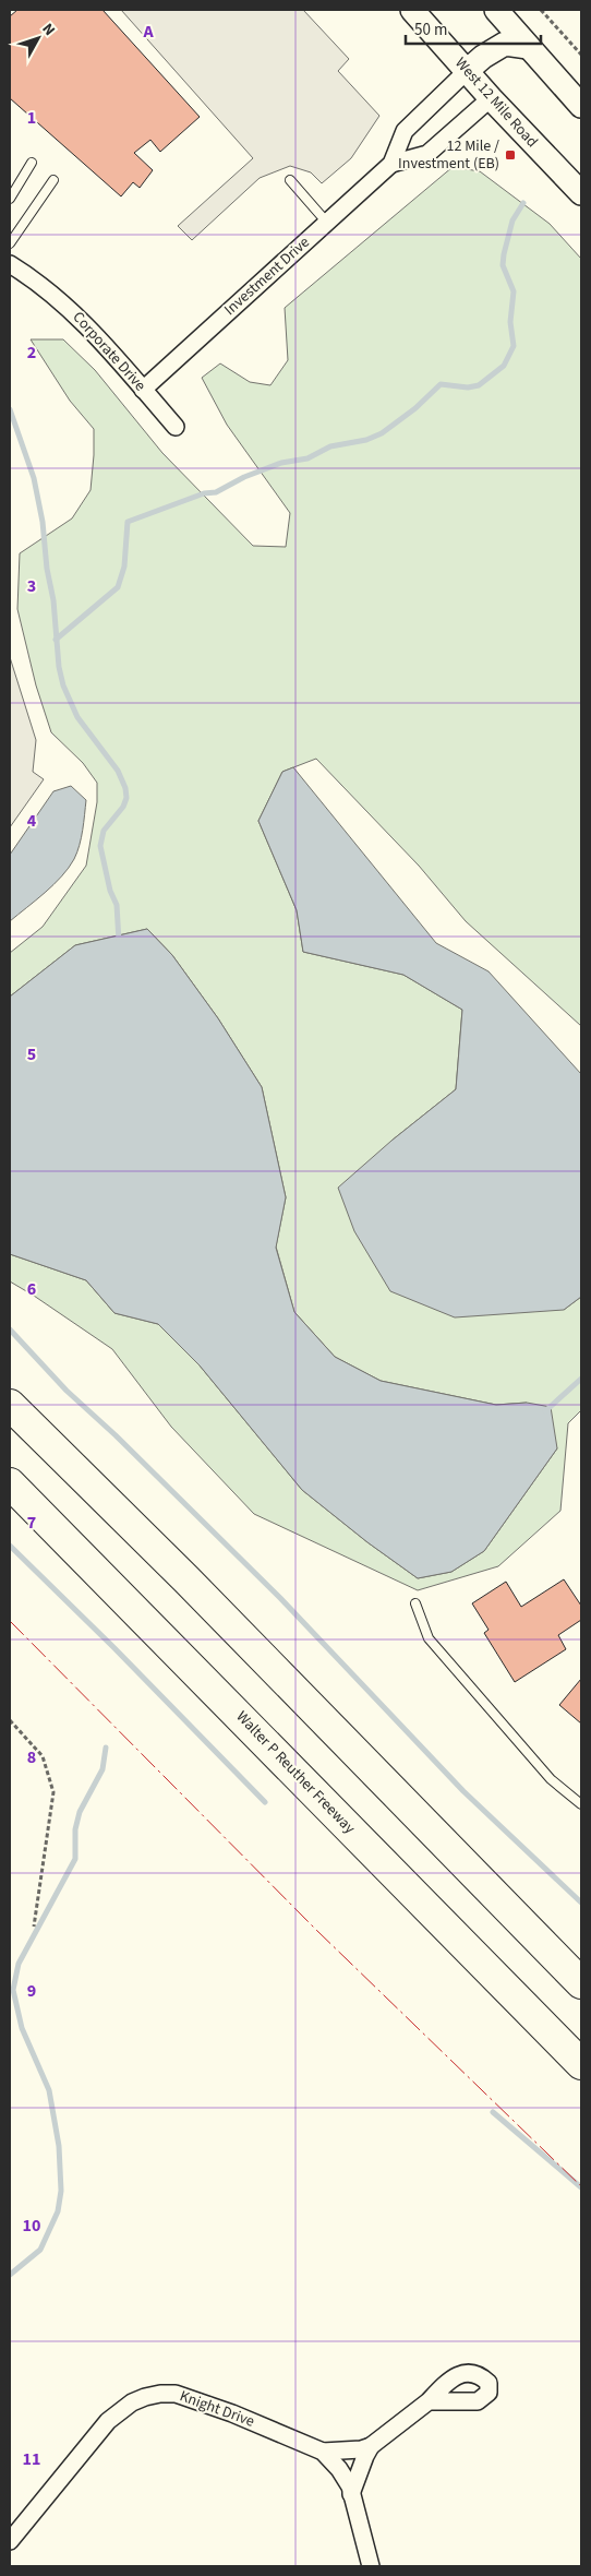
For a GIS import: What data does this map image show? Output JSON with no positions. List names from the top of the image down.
{
  "streets": {
    "highway": ["Walter P Reuther Freeway"],
    "main road": ["West 12 Mile Road"],
    "street": ["Investment Drive", "Corporate Drive", "Knight Drive"]
  },
  "crossings": [
    ["West 12 Mile Road", "Investment Drive"],
    ["Investment Drive", "Corporate Drive"]
  ],
  "places": {
    "transit": ["12 Mile / Investment (EB)"]
  },
  "scale_bar": "50 m",
  "north": "top right",
  "grid": {
    "columns": ["A"],
    "rows": [
      "1",
      "2",
      "3",
      "4",
      "5",
      "6",
      "7",
      "8",
      "9",
      "10",
      "11"
    ]
  }
}
